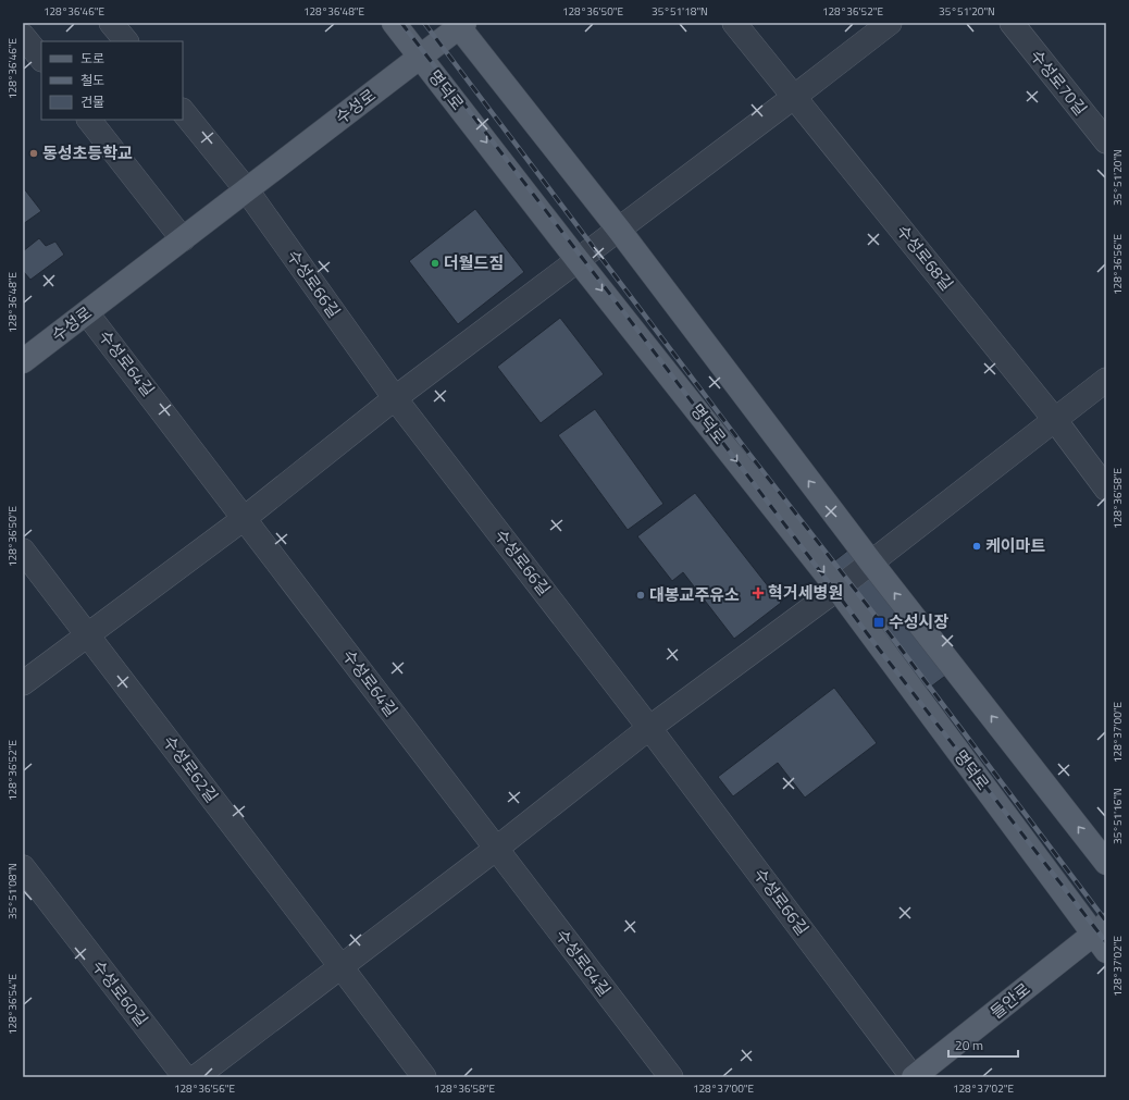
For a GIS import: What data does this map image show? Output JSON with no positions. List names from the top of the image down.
{
  "streets": {
    "main road": ["명덕로", "수성로", "들안로"],
    "street": [
      "수성로70길",
      "수성로68길",
      "수성로66길",
      "수성로64길",
      "수성로62길",
      "수성로60길"
    ]
  },
  "crossings": [
    ["명덕로", "수성로"],
    ["명덕로", "들안로"],
    ["수성로", "수성로66길"],
    ["수성로", "수성로64길"],
    ["수성로66길", "들안로"]
  ],
  "places": {
    "other": [
      "동성초등학교",
      "더월드짐",
      "케이마트",
      "대봉교주유소"
    ],
    "health": ["혁거세병원"],
    "transit": ["수성시장"]
  },
  "legend": ["도로", "철도", "건물"],
  "scale_bar": "20 m",
  "coordinates": [
    "128°36'46\"E",
    "128°36'48\"E",
    "128°36'50\"E",
    "35°51'18\"N",
    "128°36'52\"E",
    "35°51'20\"N",
    "128°36'56\"E",
    "128°36'58\"E",
    "128°37'00\"E",
    "35°51'16\"N",
    "35°51'08\"N",
    "128°37'02\"E",
    "128°36'54\"E"
  ]
}
